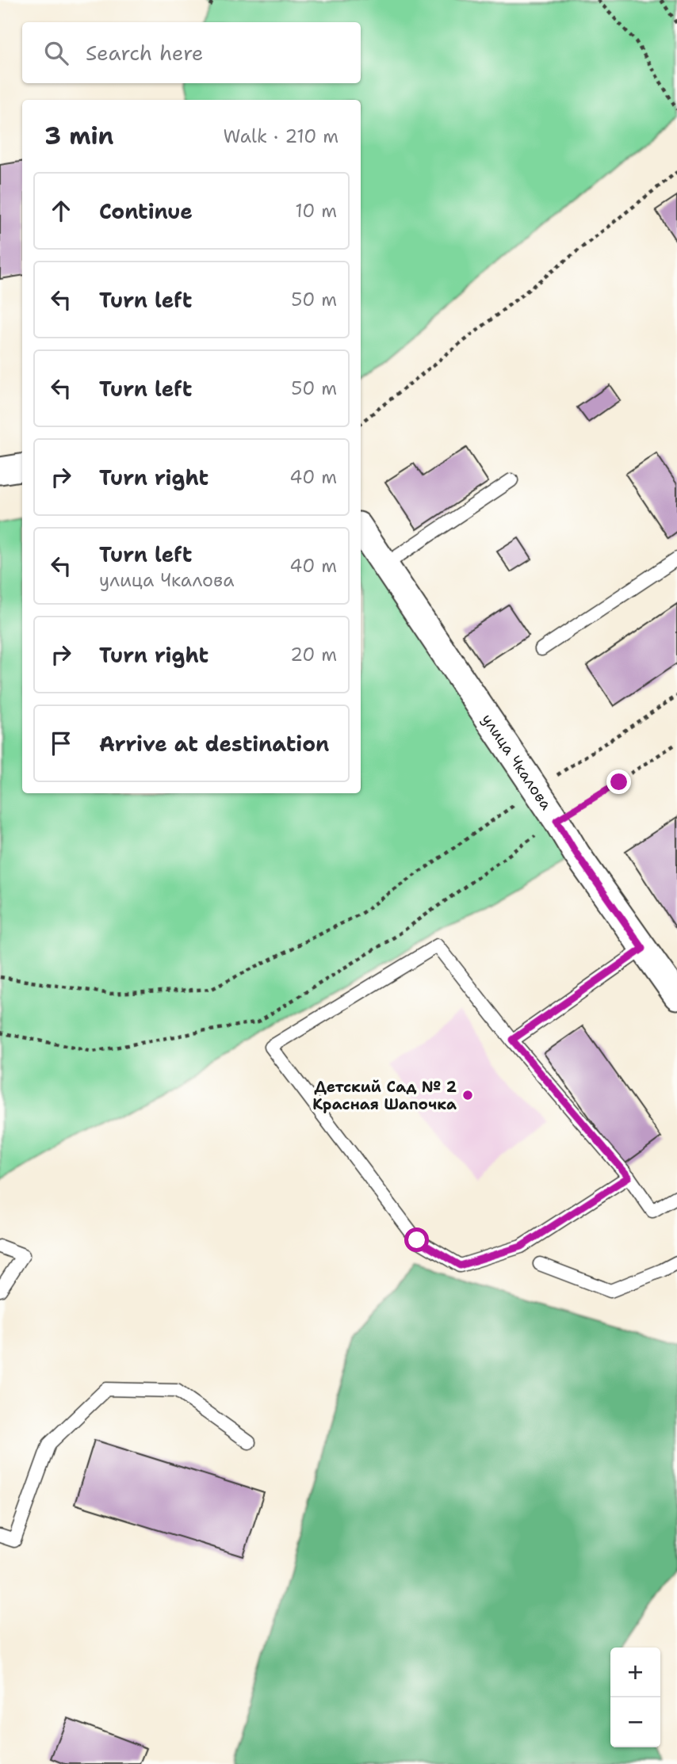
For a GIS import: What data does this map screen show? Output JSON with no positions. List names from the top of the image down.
{
  "streets": {
    "street": ["улица Чкалова"]
  },
  "places": ["Детский Сад № 2 Красная Шапочка"],
  "page": {
    "search": "Search here",
    "heading": ["3 min", "Walk · 210 m"],
    "list": [
      ["Continue", "10 m"],
      ["Turn left", "50 m"],
      ["Turn left", "50 m"],
      ["Turn right", "40 m"],
      ["Turn left", "улица Чкалова", "40 m"],
      ["Turn right", "20 m"],
      "Arrive at destination"
    ],
    "map_buttons": ["+", "−"]
  }
}
